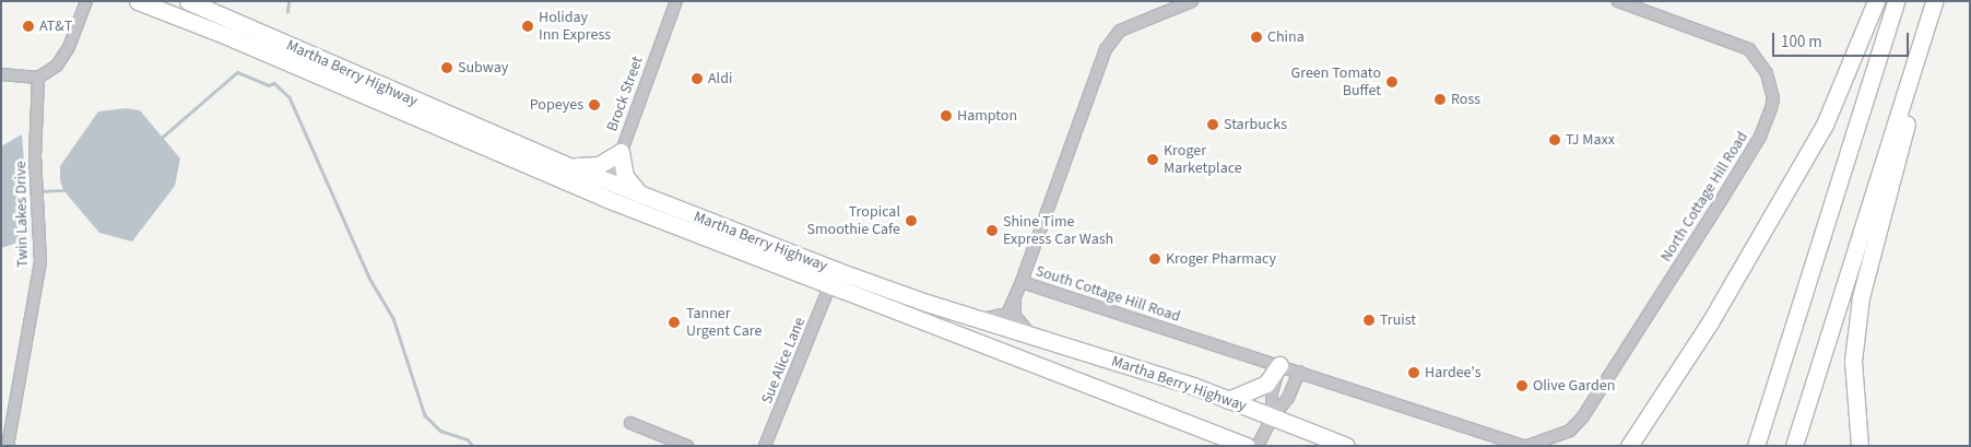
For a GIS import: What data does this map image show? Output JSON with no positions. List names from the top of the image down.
{
  "streets": {
    "highway": ["Martha Berry Highway"],
    "street": [
      "Brock Street",
      "North Cottage Hill Road",
      "Twin Lakes Drive",
      "South Cottage Hill Road",
      "Sue Alice Lane"
    ]
  },
  "crossings": [
    ["Martha Berry Highway", "Brock Street"],
    ["Martha Berry Highway", "Sue Alice Lane"],
    ["North Cottage Hill Road", "South Cottage Hill Road"]
  ],
  "places": [
    "AT&T",
    "Holiday Inn Express",
    "China",
    "Subway",
    "Aldi",
    "Green Tomato Buffet",
    "Ross",
    "Popeyes",
    "Hampton",
    "Starbucks",
    "TJ Maxx",
    "Kroger Marketplace",
    "Tropical Smoothie Cafe",
    "Shine Time Express Car Wash",
    "Kroger Pharmacy",
    "Truist",
    "Tanner Urgent Care",
    "Hardee's",
    "Olive Garden"
  ],
  "scale_bar": "100 m"
}
